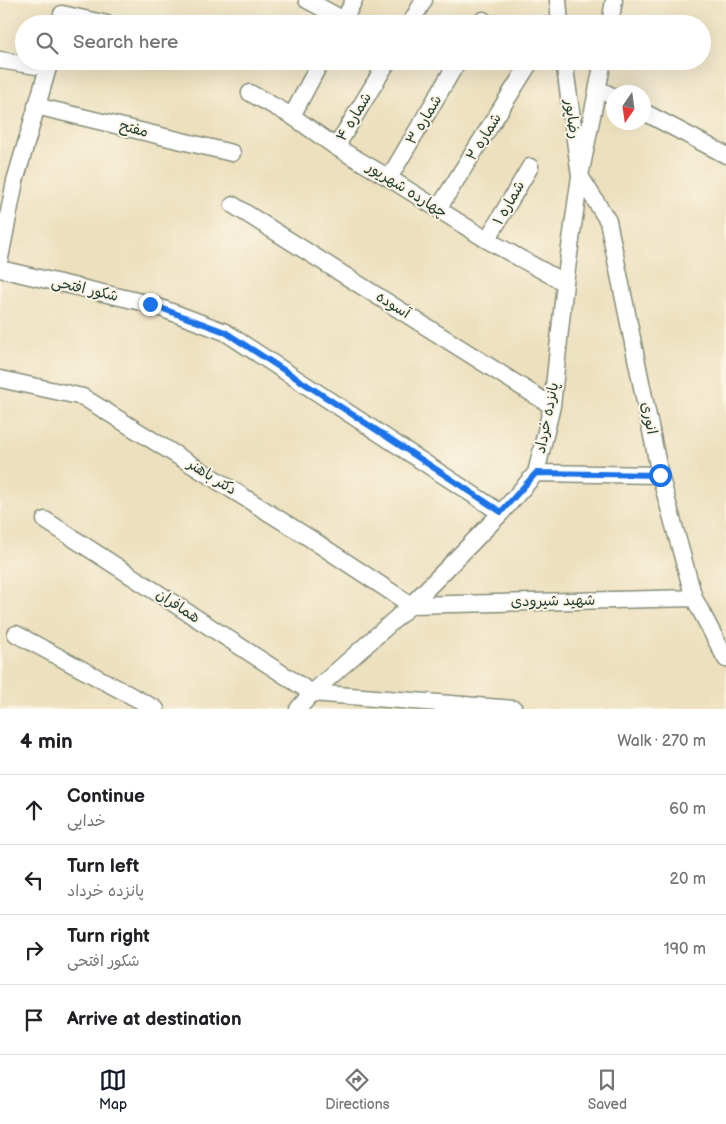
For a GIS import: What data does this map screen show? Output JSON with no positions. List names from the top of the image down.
{
  "streets": {
    "street": [
      "شماره ۴",
      "رضاپور",
      "شماره ۳",
      "مفتح",
      "شماره ۲",
      "چهارده شهریور",
      "شماره ۱",
      "شکور افتحی",
      "آسوده",
      "پانزده خرداد",
      "انوری",
      "دکتر باهنر",
      "شهید شیرودی",
      "همافران"
    ]
  },
  "crossings": [
    ["شماره ۴", "چهارده شهریور"],
    ["رضاپور", "پانزده خرداد"],
    ["رضاپور", "انوری"],
    ["شماره ۳", "چهارده شهریور"],
    ["شماره ۲", "چهارده شهریور"],
    ["چهارده شهریور", "شماره ۱"],
    ["چهارده شهریور", "پانزده خرداد"],
    ["شکور افتحی", "پانزده خرداد"],
    ["آسوده", "پانزده خرداد"],
    ["پانزده خرداد", "انوری"],
    ["پانزده خرداد", "دکتر باهنر"],
    ["پانزده خرداد", "شهید شیرودی"],
    ["پانزده خرداد", "همافران"],
    ["انوری", "شهید شیرودی"],
    ["دکتر باهنر", "شهید شیرودی"]
  ],
  "north": "bottom",
  "page": {
    "search": "Search here",
    "heading": ["4 min", "Walk · 270 m"],
    "list": [
      ["Continue", "خدایی", "60 m"],
      ["Turn left", "پانزده خرداد", "20 m"],
      ["Turn right", "شکور افتحی", "190 m"],
      "Arrive at destination"
    ],
    "nav": ["Map", "Directions", "Saved"]
  }
}
